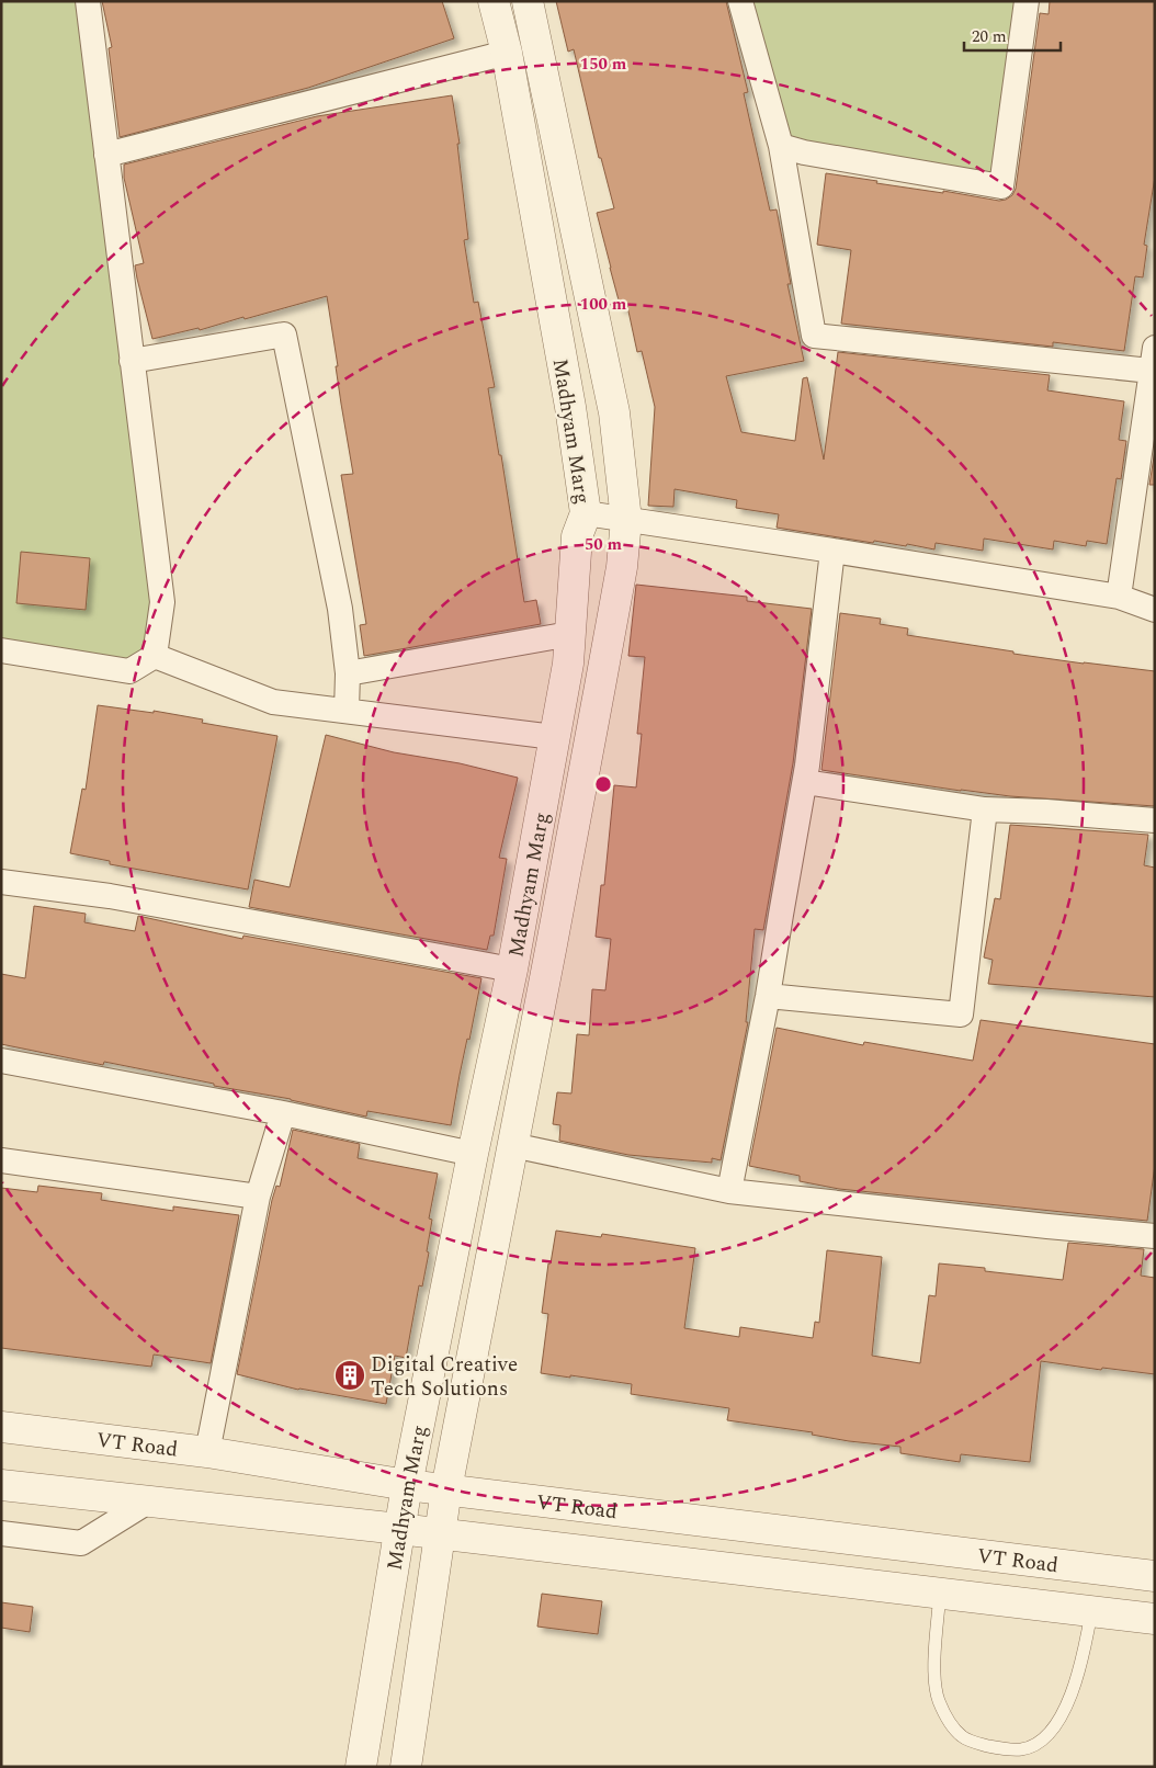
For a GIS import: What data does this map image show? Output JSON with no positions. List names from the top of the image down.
{
  "streets": {
    "street": ["Madhyam Marg", "VT Road"]
  },
  "crossings": [
    ["Madhyam Marg", "VT Road"]
  ],
  "places": {
    "building": ["Digital Creative Tech Solutions"]
  },
  "scale_bar": "20 m",
  "rings": ["150 m", "100 m", "50 m"]
}
